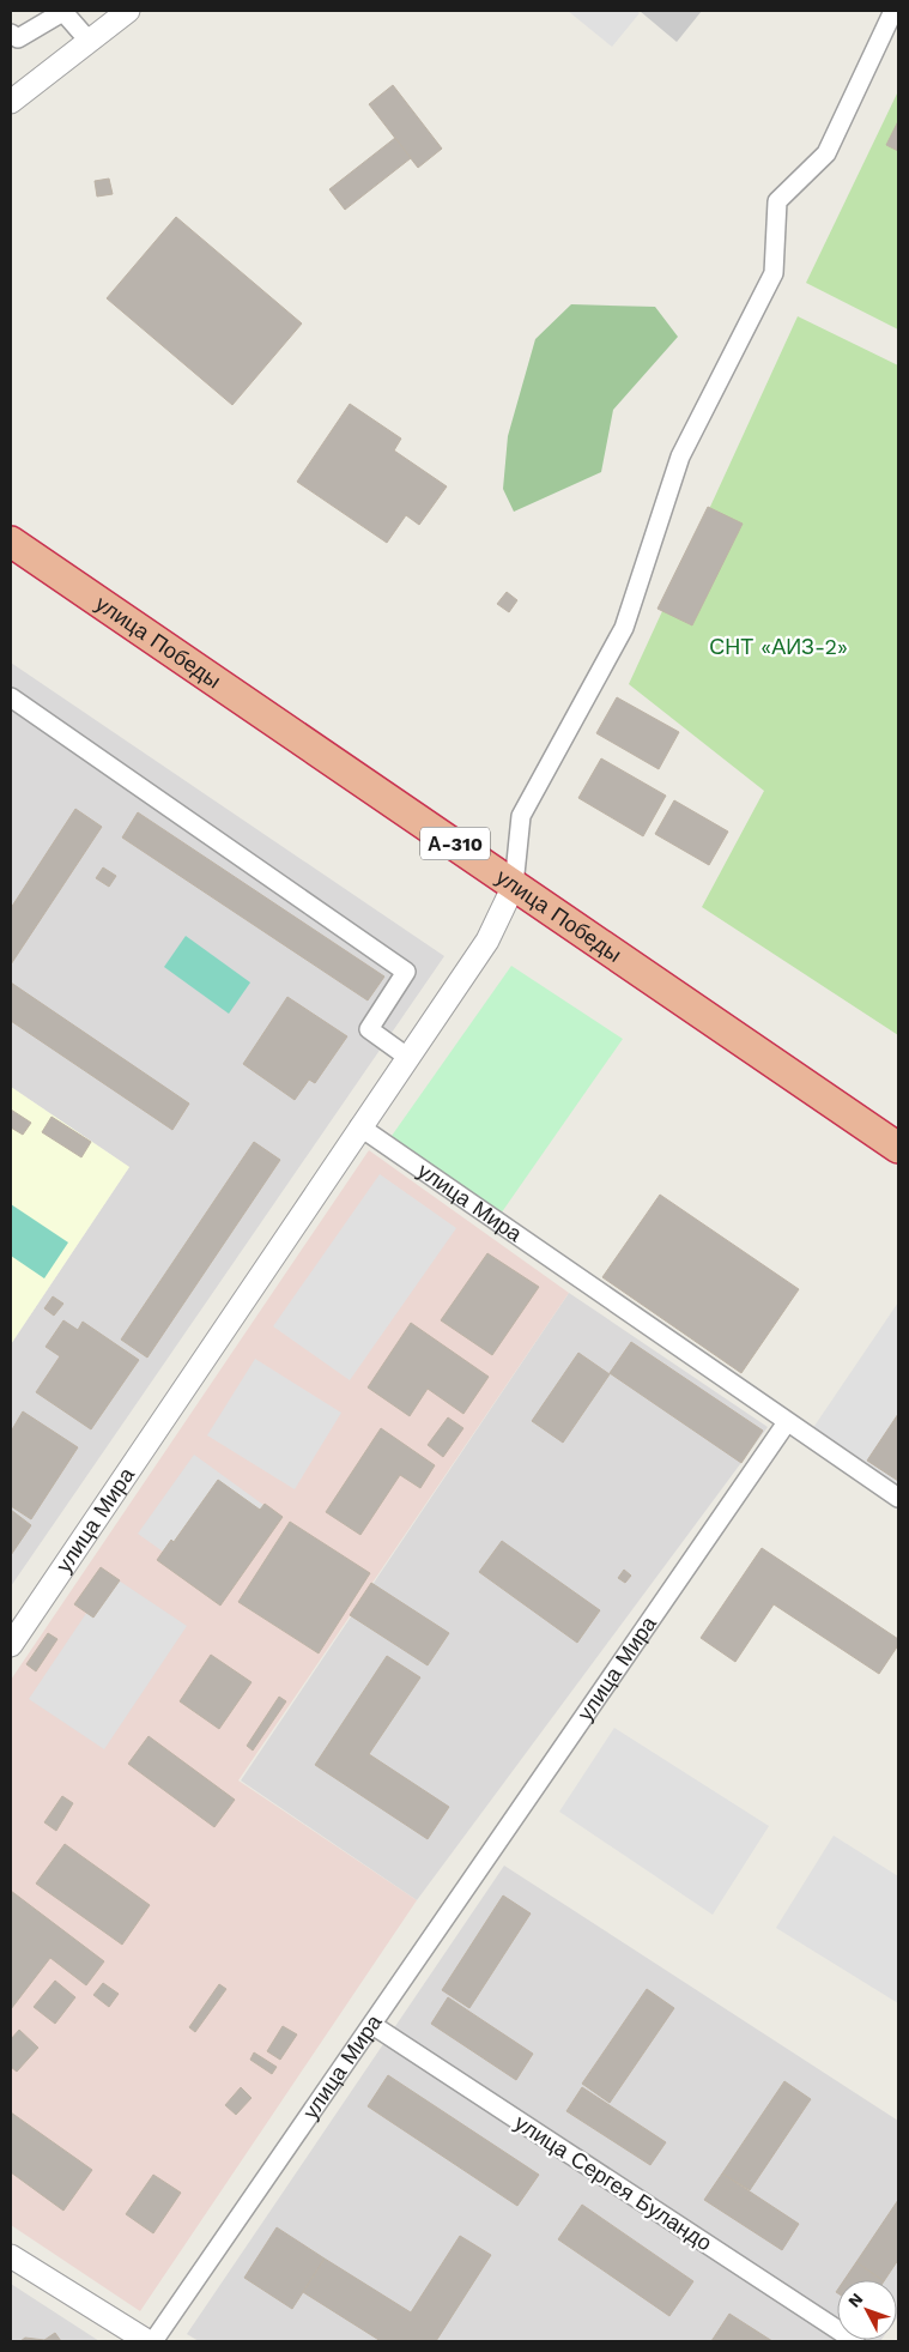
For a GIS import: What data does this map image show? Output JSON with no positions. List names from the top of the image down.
{
  "streets": {
    "highway": ["улица Победы", "А-310"],
    "street": ["улица Мира", "улица Сергея Буландо"]
  },
  "crossings": [
    ["улица Победы", "улица Мира"],
    ["улица Мира", "улица Сергея Буландо"]
  ],
  "parks": ["СНТ «АИЗ-2»"],
  "north": "top left"
}
